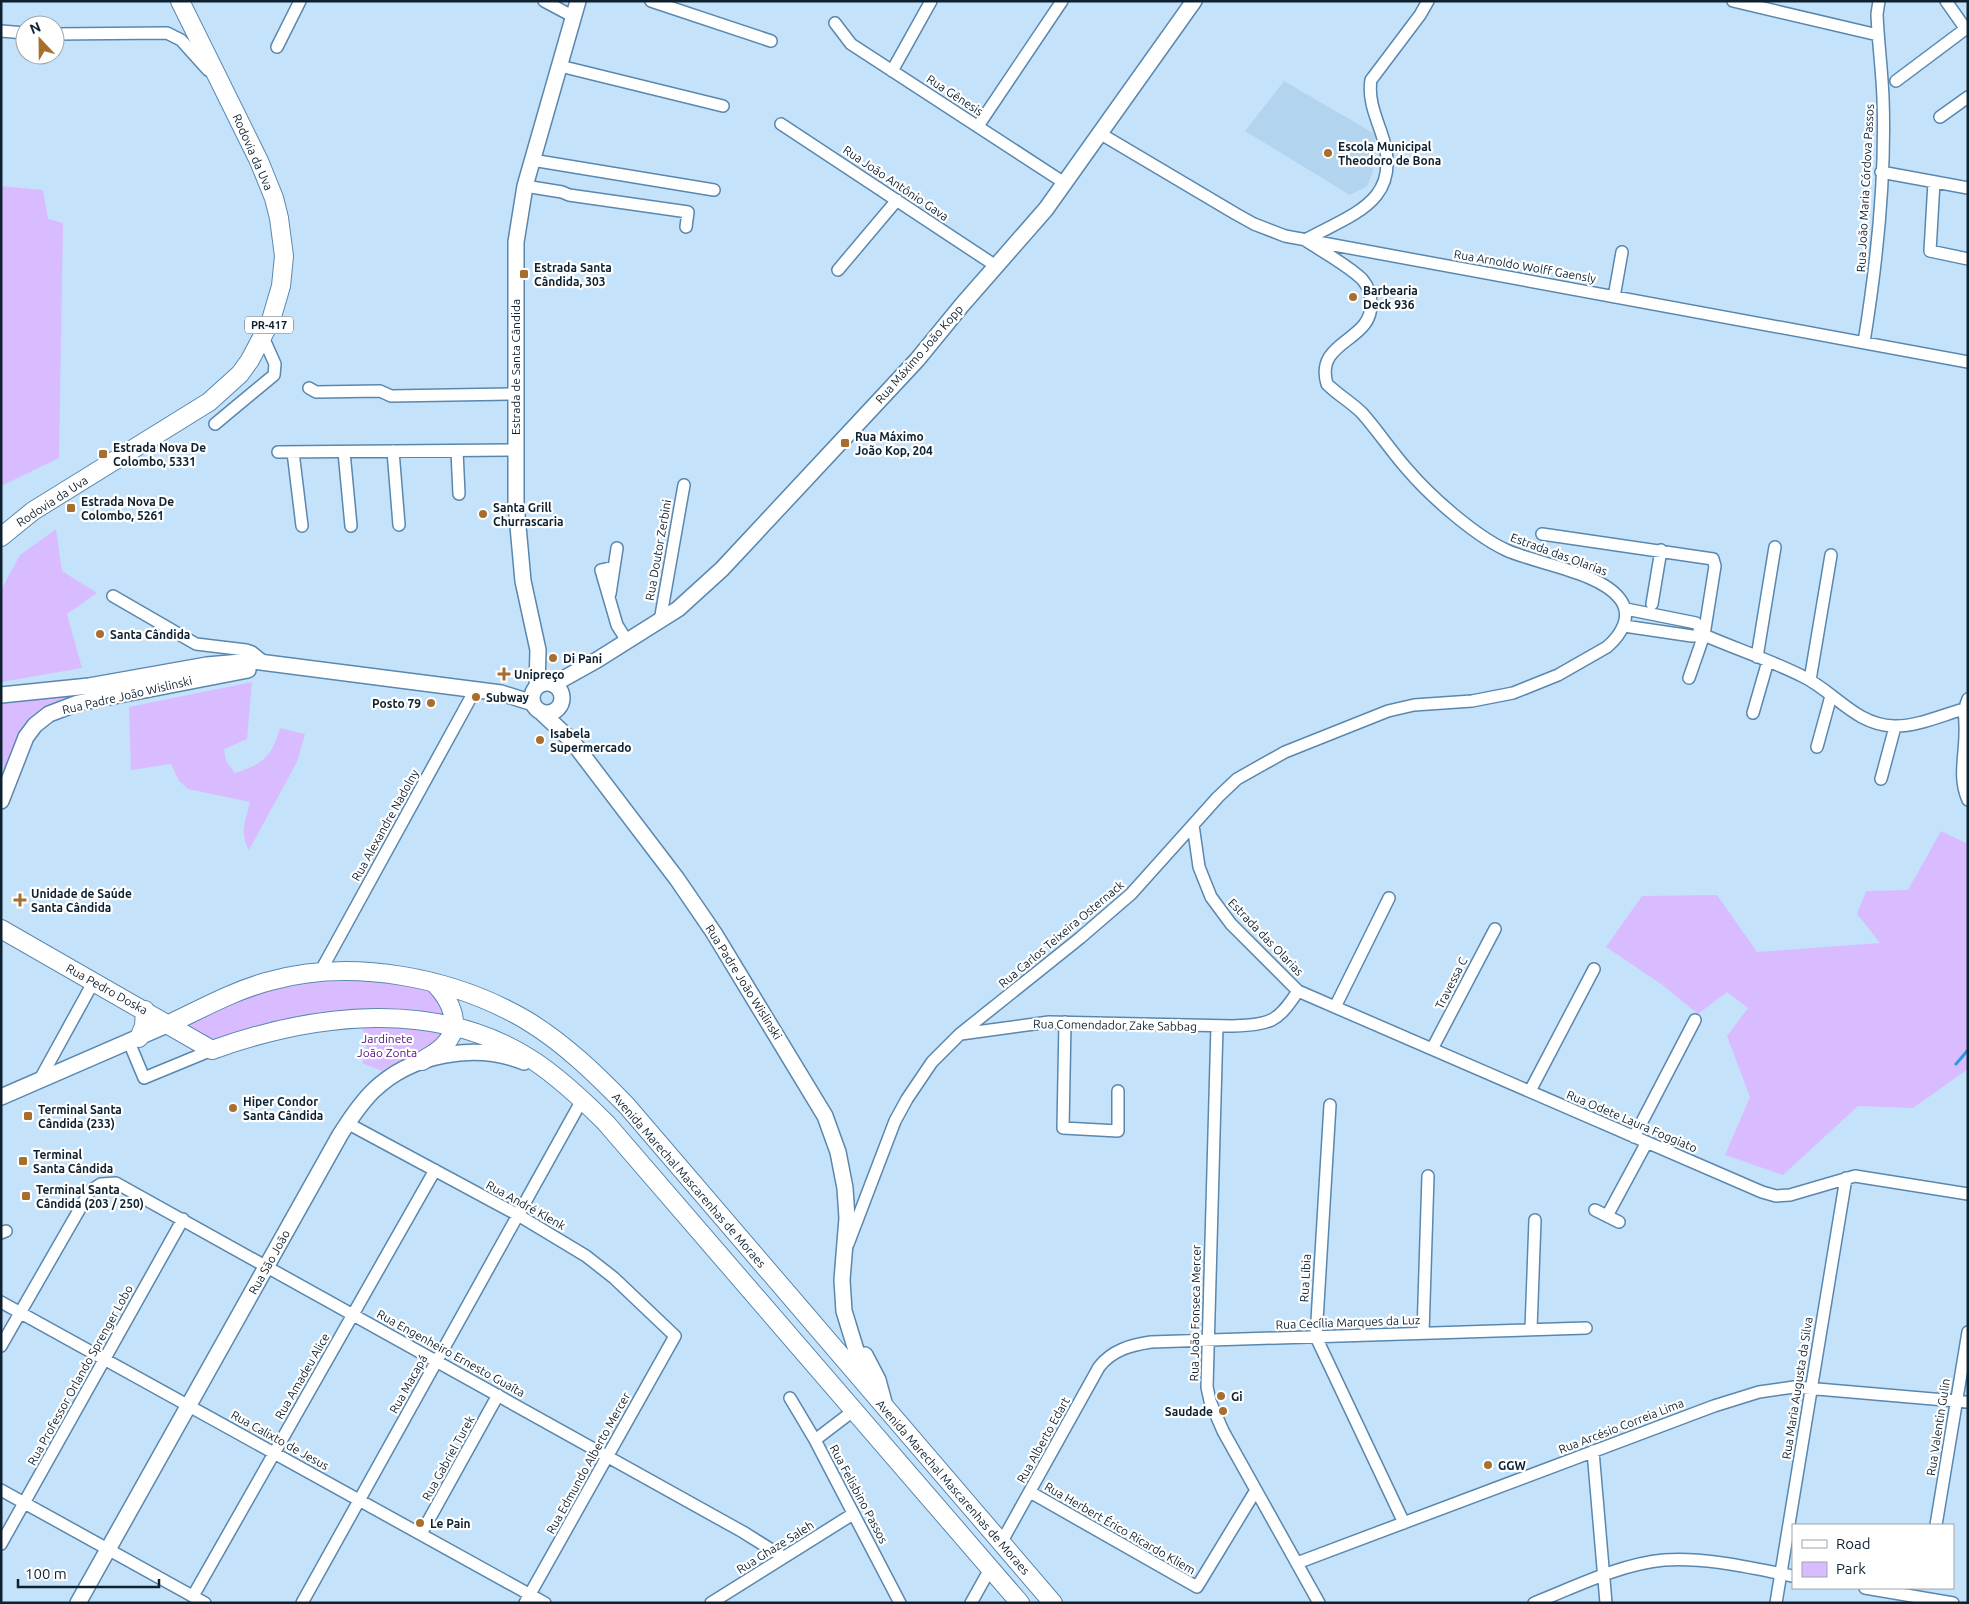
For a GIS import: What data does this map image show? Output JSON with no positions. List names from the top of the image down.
{
  "streets": {
    "highway": [
      "Rodovia da Uva",
      "PR-417",
      "Rua Pedro Doska",
      "Avenida Marechal Mascarenhas de Moraes"
    ],
    "main road": [
      "Rua Máximo João Kopp",
      "Estrada de Santa Cândida",
      "Rua Padre João Wislinski",
      "Rua São João"
    ],
    "street": [
      "Rua Gênesis",
      "Rua João Antônio Gava",
      "Rua João Maria Córdova Passos",
      "Rua Arnoldo Wolff Gaensly",
      "Rua Doutor Zerbini",
      "Estrada das Olarias",
      "Rua Alexandre Nadolny",
      "Rua Carlos Teixeira Osternack",
      "Travessa C",
      "Rua Comendador Zake Sabbag",
      "Rua Odete Laura Foggiato",
      "Rua André Klenk",
      "Rua Líbia",
      "Rua João Fonseca Mercer",
      "Rua Cecília Marques da Luz",
      "Rua Engenheiro Ernesto Guaíta",
      "Rua Professor Orlando Sprenger Lobo",
      "Rua Amadeu Alice",
      "Rua Macapá",
      "Rua Maria Augusta da Silva",
      "Rua Arcésio Correia Lima",
      "Rua Valentin Gulin",
      "Rua Calixto de Jesus",
      "Rua Alberto Edart",
      "Rua Gabriel Turek",
      "Rua Edmundo Alberto Mercer",
      "Rua Felisbino Passos",
      "Rua Herbert Érico Ricardo Kliem",
      "Rua Ghaze Saleh"
    ]
  },
  "crossings": [
    ["Rua Gênesis", "Rua Máximo João Kopp"],
    ["Rua João Antônio Gava", "Rua Máximo João Kopp"],
    ["Rua João Maria Córdova Passos", "Rua Arnoldo Wolff Gaensly"],
    ["Rua Arnoldo Wolff Gaensly", "Rua Máximo João Kopp"],
    ["Rua Arnoldo Wolff Gaensly", "Estrada das Olarias"],
    ["Rua Máximo João Kopp", "Estrada de Santa Cândida"],
    ["Rua Máximo João Kopp", "Rua Doutor Zerbini"],
    ["Rua Máximo João Kopp", "Rua Padre João Wislinski"],
    ["Estrada de Santa Cândida", "Rua Padre João Wislinski"],
    ["Estrada das Olarias", "Rua Carlos Teixeira Osternack"],
    ["Estrada das Olarias", "Rua Comendador Zake Sabbag"],
    ["Estrada das Olarias", "Rua Odete Laura Foggiato"],
    ["Rua Padre João Wislinski", "Rua Alexandre Nadolny"],
    ["Rua Alexandre Nadolny", "Avenida Marechal Mascarenhas de Moraes"],
    ["Rua Carlos Teixeira Osternack", "Rua Comendador Zake Sabbag"],
    ["Travessa C", "Rua Odete Laura Foggiato"],
    ["Rua Pedro Doska", "Avenida Marechal Mascarenhas de Moraes"],
    ["Rua Comendador Zake Sabbag", "Rua Odete Laura Foggiato"],
    ["Rua Comendador Zake Sabbag", "Rua João Fonseca Mercer"],
    ["Rua Odete Laura Foggiato", "Rua Maria Augusta da Silva"],
    ["Avenida Marechal Mascarenhas de Moraes", "Rua São João"],
    ["Avenida Marechal Mascarenhas de Moraes", "Rua Macapá"],
    ["Avenida Marechal Mascarenhas de Moraes", "Rua Alberto Edart"],
    ["Avenida Marechal Mascarenhas de Moraes", "Rua Felisbino Passos"],
    ["Rua André Klenk", "Rua São João"],
    ["Rua André Klenk", "Rua Amadeu Alice"],
    ["Rua André Klenk", "Rua Macapá"],
    ["Rua André Klenk", "Rua Edmundo Alberto Mercer"],
    ["Rua São João", "Rua Engenheiro Ernesto Guaíta"],
    ["Rua São João", "Rua Calixto de Jesus"],
    ["Rua Líbia", "Rua Cecília Marques da Luz"],
    ["Rua Líbia", "Rua Arcésio Correia Lima"],
    ["Rua João Fonseca Mercer", "Rua Cecília Marques da Luz"],
    ["Rua João Fonseca Mercer", "Rua Arcésio Correia Lima"],
    ["Rua João Fonseca Mercer", "Rua Herbert Érico Ricardo Kliem"],
    ["Rua Cecília Marques da Luz", "Rua Alberto Edart"],
    ["Rua Engenheiro Ernesto Guaíta", "Rua Professor Orlando Sprenger Lobo"],
    ["Rua Engenheiro Ernesto Guaíta", "Rua Amadeu Alice"],
    ["Rua Engenheiro Ernesto Guaíta", "Rua Macapá"],
    ["Rua Engenheiro Ernesto Guaíta", "Rua Calixto de Jesus"],
    ["Rua Engenheiro Ernesto Guaíta", "Rua Gabriel Turek"],
    ["Rua Engenheiro Ernesto Guaíta", "Rua Edmundo Alberto Mercer"],
    ["Rua Engenheiro Ernesto Guaíta", "Rua Ghaze Saleh"],
    ["Rua Professor Orlando Sprenger Lobo", "Rua Calixto de Jesus"],
    ["Rua Amadeu Alice", "Rua Calixto de Jesus"],
    ["Rua Macapá", "Rua Calixto de Jesus"],
    ["Rua Maria Augusta da Silva", "Rua Arcésio Correia Lima"],
    ["Rua Arcésio Correia Lima", "Rua Valentin Gulin"],
    ["Rua Calixto de Jesus", "Rua Gabriel Turek"],
    ["Rua Calixto de Jesus", "Rua Edmundo Alberto Mercer"],
    ["Rua Alberto Edart", "Rua Herbert Érico Ricardo Kliem"],
    ["Rua Felisbino Passos", "Rua Ghaze Saleh"]
  ],
  "parks": ["Jardinete João Zonta"],
  "places": {
    "other": [
      "Escola Municipal Theodoro de Bona",
      "Barbearia Deck 936",
      "Santa Grill Churrascaria",
      "Santa Cândida",
      "Di Pani",
      "Subway",
      "Posto 79",
      "Isabela Supermercado",
      "Hiper Condor Santa Cândida",
      "Gi",
      "Saudade",
      "GGW",
      "Le Pain"
    ],
    "transit": [
      "Estrada Santa Cândida, 303",
      "Rua Máximo João Kop, 204",
      "Estrada Nova De Colombo, 5331",
      "Estrada Nova De Colombo, 5261",
      "Terminal Santa Cândida (233)",
      "Terminal Santa Cândida",
      "Terminal Santa Cândida (203 / 250)"
    ],
    "health": ["Unipreço", "Unidade de Saúde Santa Cândida"]
  },
  "legend": ["Road", "Park"],
  "scale_bar": "100 m",
  "north": "top"
}
